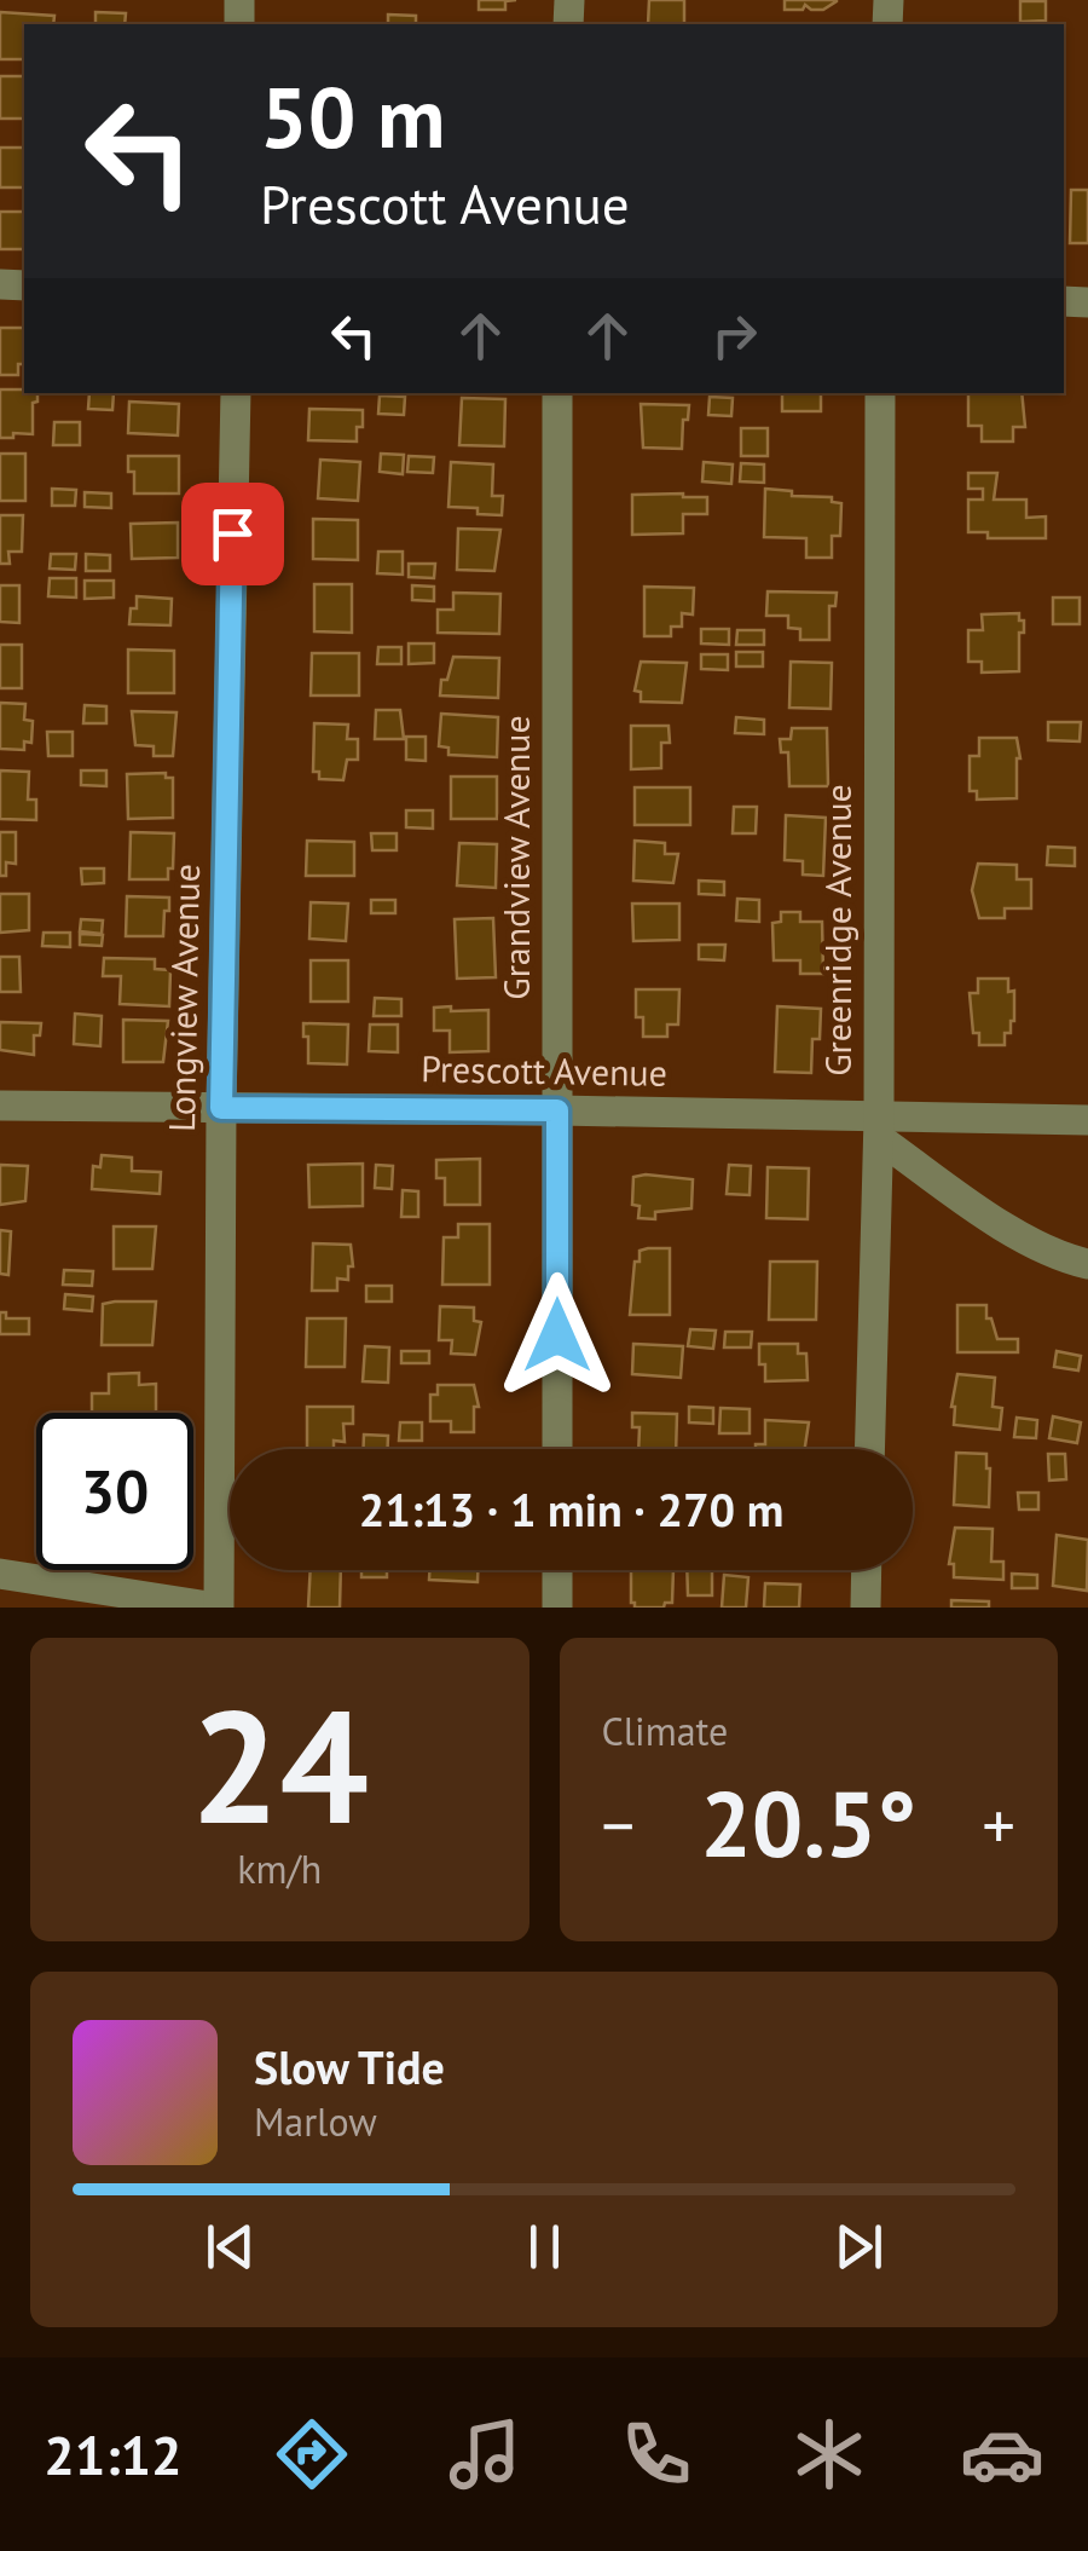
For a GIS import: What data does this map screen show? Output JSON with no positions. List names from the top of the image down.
{
  "streets": {
    "street": [
      "Grandview Avenue",
      "Greenridge Avenue",
      "Longview Avenue",
      "Prescott Avenue"
    ]
  },
  "crossings": [
    ["Grandview Avenue", "Prescott Avenue"],
    ["Greenridge Avenue", "Prescott Avenue"],
    ["Longview Avenue", "Prescott Avenue"]
  ],
  "page": {
    "turn": ["50 m", "Prescott Avenue"],
    "limit": "30",
    "trip": "21:13 · 1 min · 270 m",
    "tile": [
      ["24", "km/h"],
      "Climate"
    ],
    "heat": ["−", "20.5°", "+"],
    "song": ["Slow Tide", "Marlow"],
    "tabs": "21:12"
  }
}
